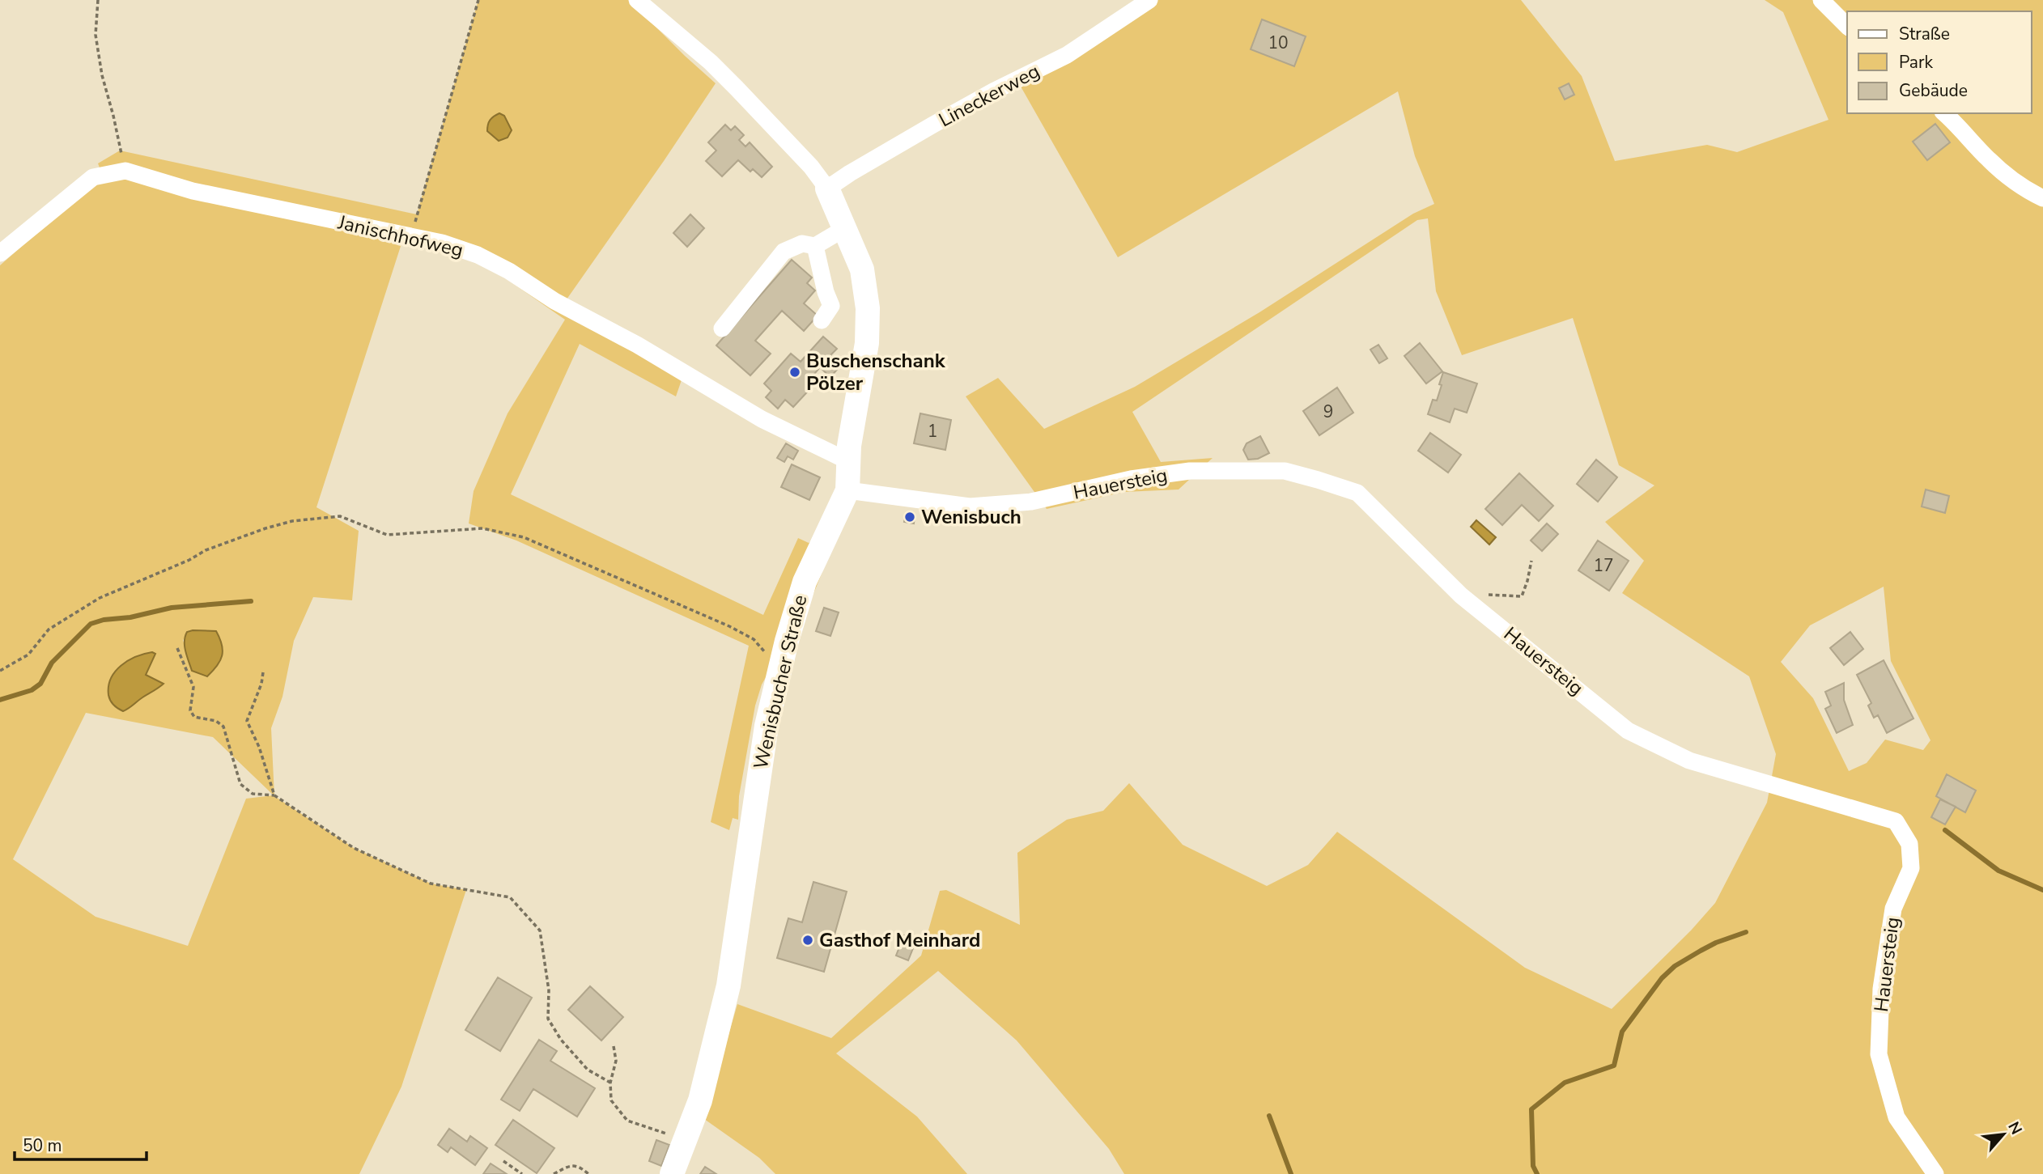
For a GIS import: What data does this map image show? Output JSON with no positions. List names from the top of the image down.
{
  "streets": {
    "street": [
      "Lineckerweg",
      "Janischhofweg",
      "Hauersteig",
      "Wenisbucher Straße"
    ]
  },
  "crossings": [
    ["Lineckerweg", "Wenisbucher Straße"],
    ["Janischhofweg", "Wenisbucher Straße"],
    ["Hauersteig", "Wenisbucher Straße"]
  ],
  "places": ["Buschenschank Pölzer", "Wenisbuch", "Gasthof Meinhard"],
  "house_numbers": [
    "10",
    "9",
    "1",
    "17"
  ],
  "legend": ["Straße", "Park", "Gebäude"],
  "scale_bar": "50 m",
  "north": "top right"
}
